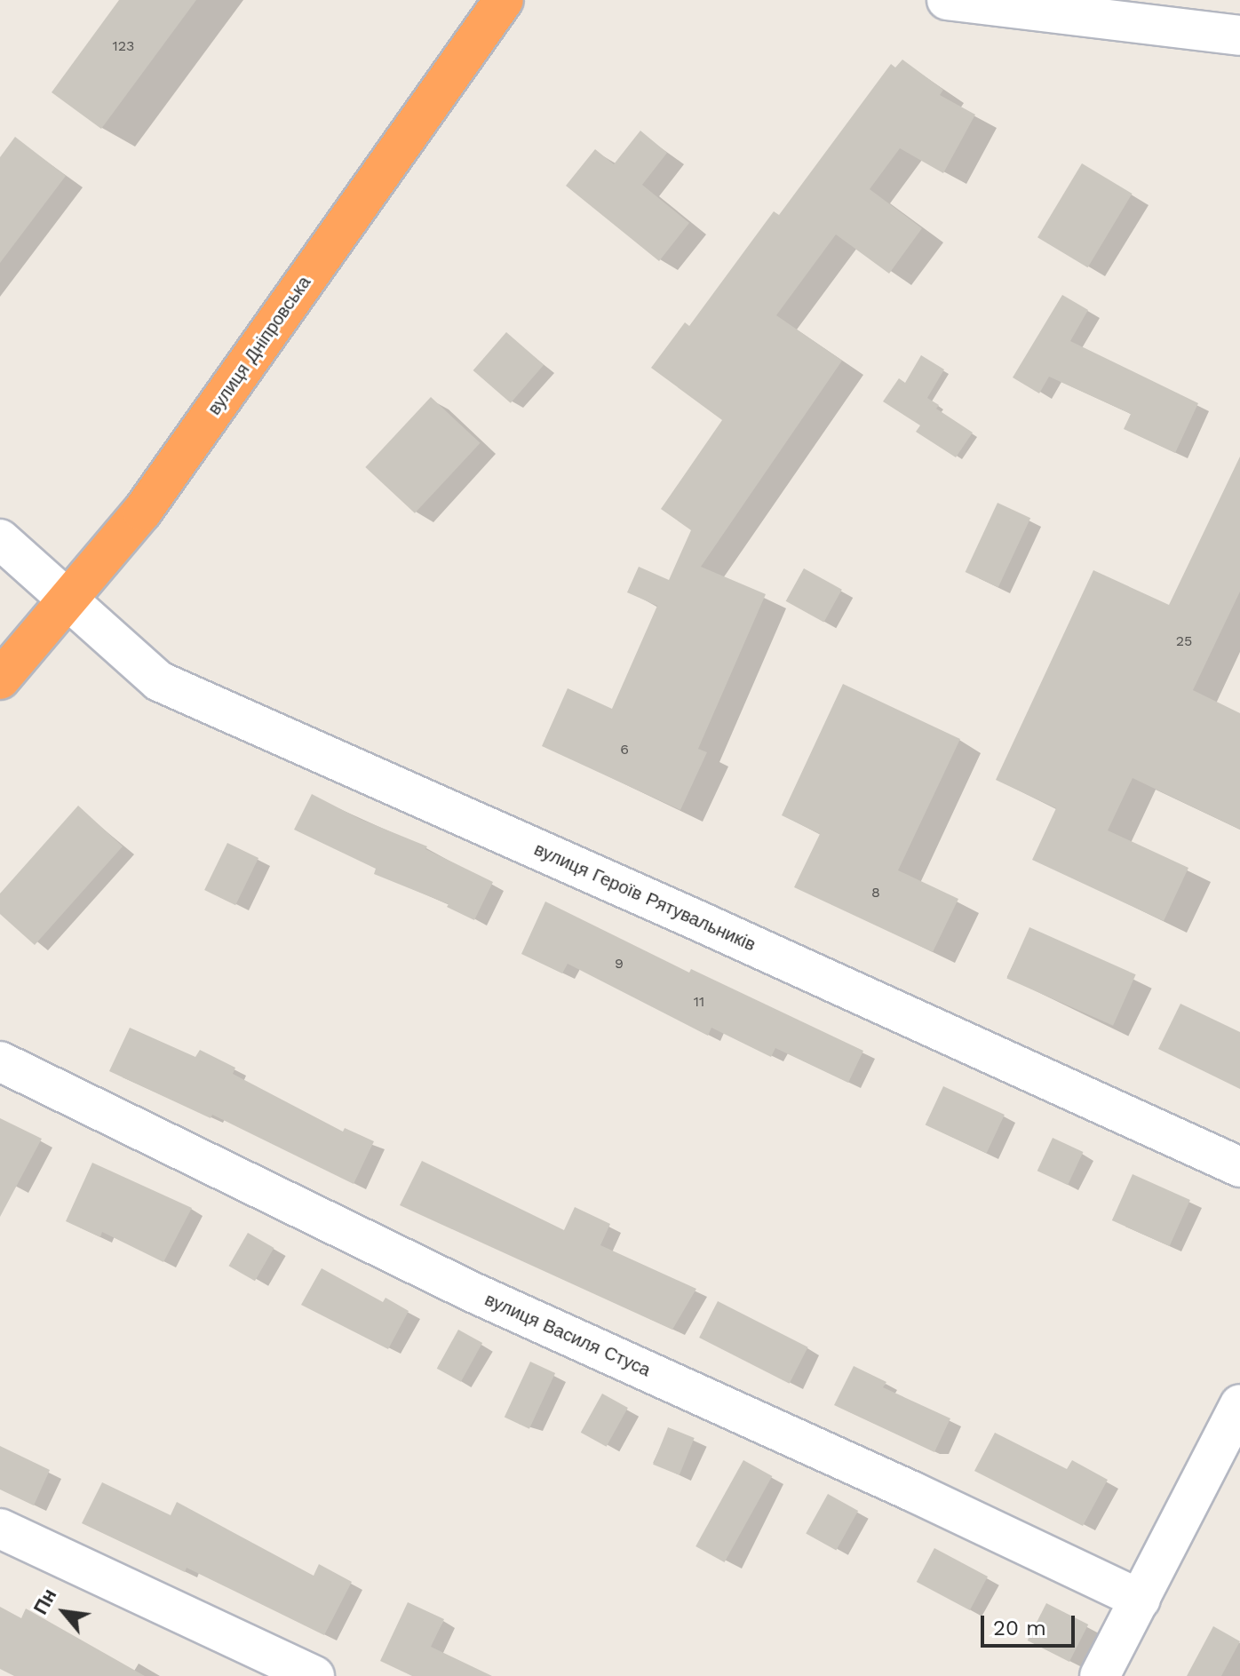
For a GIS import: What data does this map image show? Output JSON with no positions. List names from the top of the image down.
{
  "streets": {
    "highway": ["вулиця Дніпровська"],
    "street": ["вулиця Героїв Рятувальників", "вулиця Василя Стуса"]
  },
  "crossings": [
    ["вулиця Дніпровська", "вулиця Героїв Рятувальників"]
  ],
  "house_numbers": [
    "123",
    "25",
    "6",
    "8",
    "9",
    "11"
  ],
  "scale_bar": "20 m",
  "north": "top left"
}
